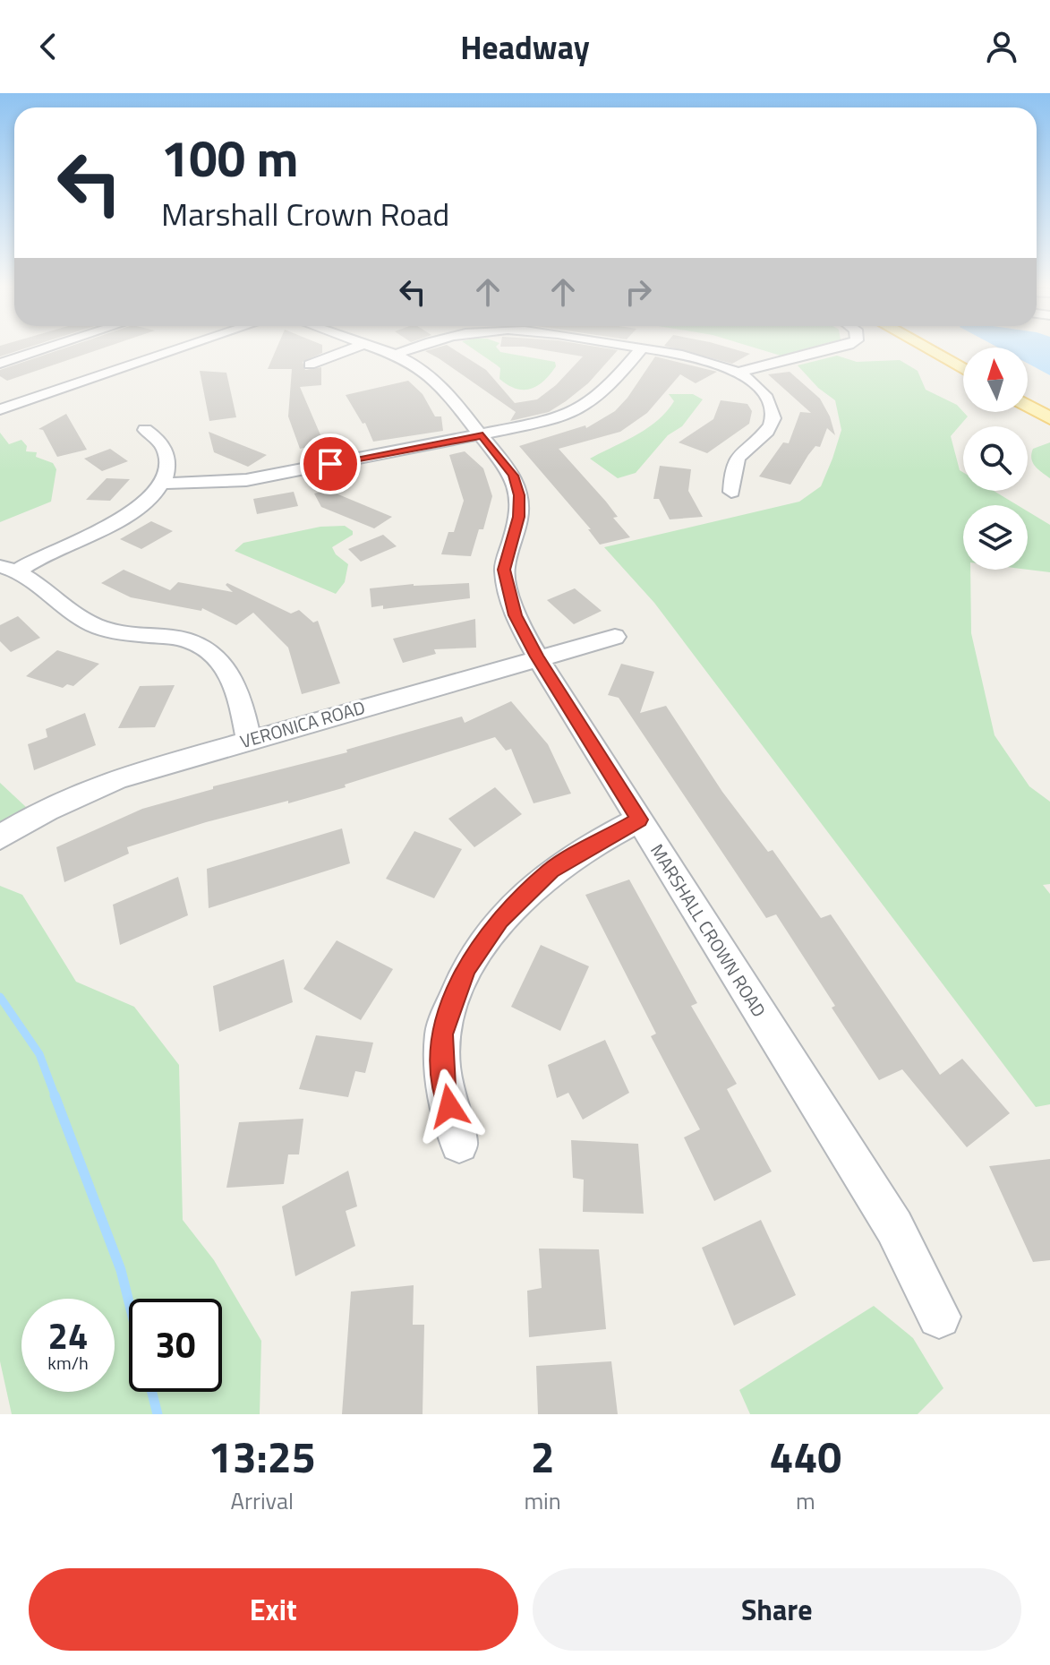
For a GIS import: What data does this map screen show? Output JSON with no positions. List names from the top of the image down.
{
  "streets": {
    "street": ["VERONICA ROAD", "MARSHALL CROWN ROAD"]
  },
  "crossings": [
    ["VERONICA ROAD", "MARSHALL CROWN ROAD"]
  ],
  "north": "top",
  "page": {
    "header": "Headway",
    "turn": ["100 m", "Marshall Crown Road"],
    "speed": "24 km/h",
    "limit": "30",
    "eta": [
      "13:25",
      "Arrival",
      "2",
      "min",
      "440",
      "m"
    ],
    "buttons": ["Exit", "Share"]
  }
}
